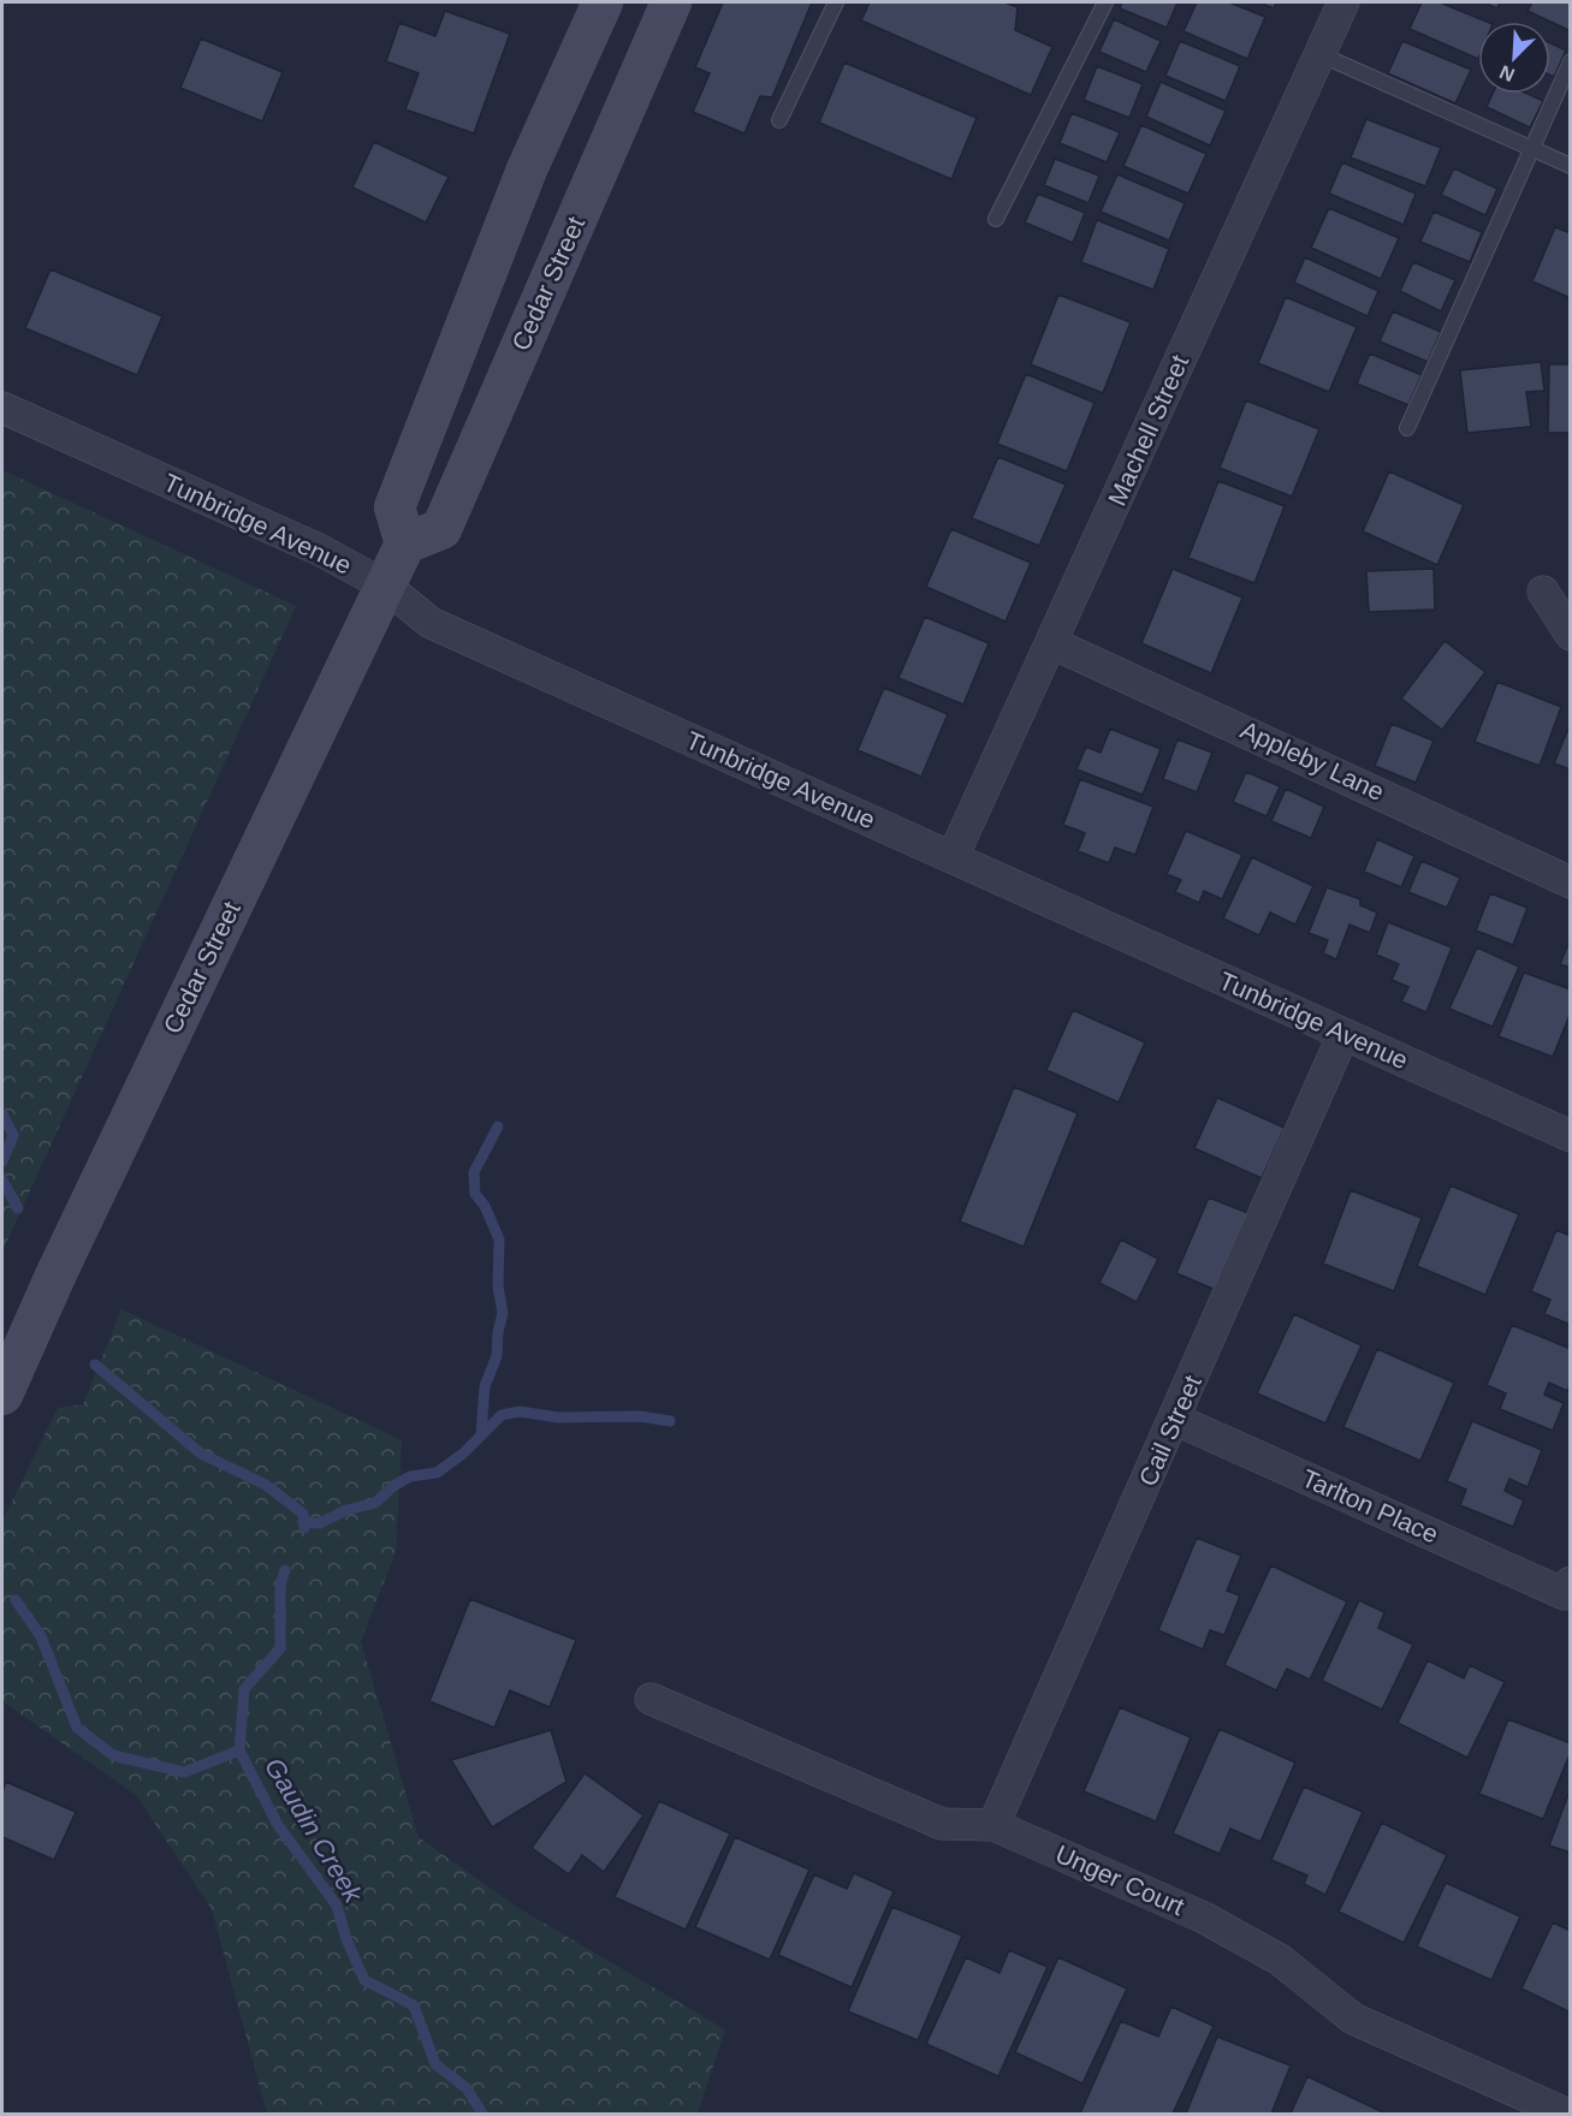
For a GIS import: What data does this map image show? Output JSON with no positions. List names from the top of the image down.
{
  "streets": {
    "main road": ["Cedar Street"],
    "street": [
      "Machell Street",
      "Tunbridge Avenue",
      "Appleby Lane",
      "Cail Street",
      "Tarlton Place",
      "Unger Court"
    ]
  },
  "crossings": [
    ["Cedar Street", "Tunbridge Avenue"],
    ["Machell Street", "Tunbridge Avenue"],
    ["Machell Street", "Appleby Lane"],
    ["Tunbridge Avenue", "Cail Street"],
    ["Cail Street", "Tarlton Place"],
    ["Cail Street", "Unger Court"]
  ],
  "water": ["Gaudin Creek"],
  "north": "bottom left"
}
